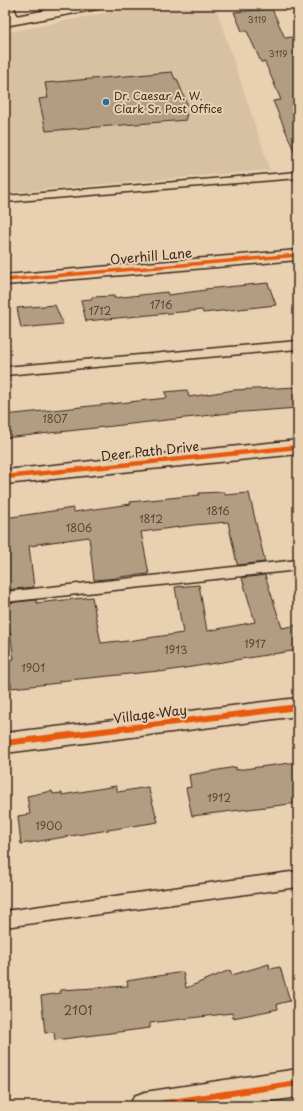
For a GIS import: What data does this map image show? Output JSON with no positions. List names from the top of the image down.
{
  "streets": {
    "street": ["Overhill Lane", "Deer Path Drive", "Village Way"]
  },
  "places": ["Dr. Caesar A. W. Clark Sr. Post Office"],
  "house_numbers": [
    "3119",
    "3119",
    "1716",
    "1712",
    "1807",
    "1816",
    "1812",
    "1806",
    "1917",
    "1913",
    "1901",
    "1912",
    "1900",
    "2101"
  ]
}
